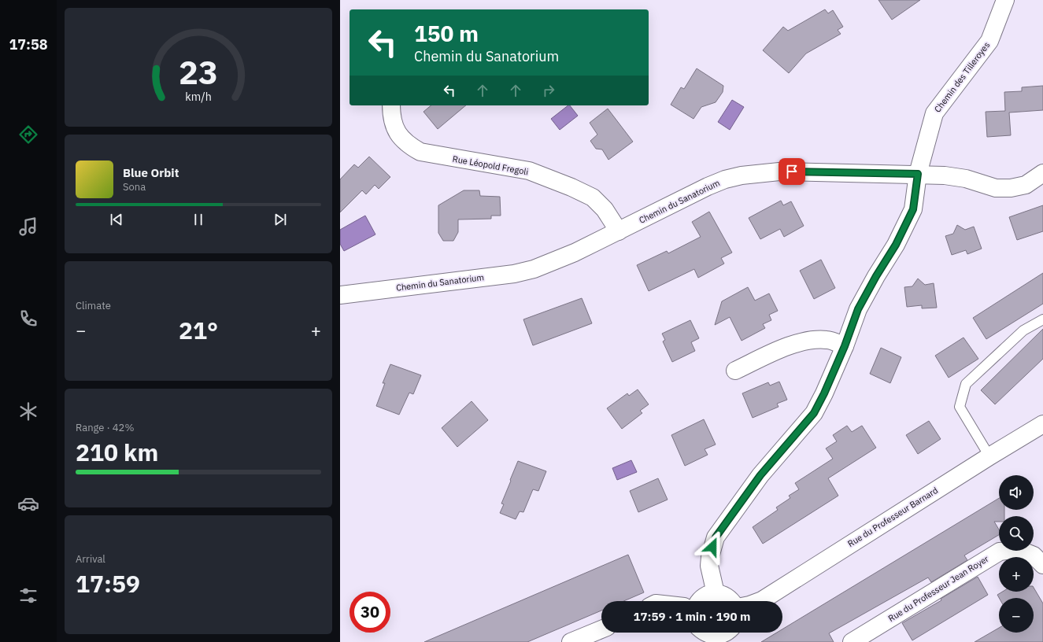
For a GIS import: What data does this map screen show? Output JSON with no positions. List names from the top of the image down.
{
  "streets": {
    "street": [
      "Chemin des Tilleroyes",
      "Rue Léopold Fregoli",
      "Chemin du Sanatorium",
      "Rue du Professeur Barnard",
      "Rue du Professeur Jean Royer"
    ]
  },
  "crossings": [
    ["Chemin des Tilleroyes", "Chemin du Sanatorium"],
    ["Rue Léopold Fregoli", "Chemin du Sanatorium"]
  ],
  "page": {
    "tabs": "17:58",
    "turn": ["150 m", "Chemin du Sanatorium"],
    "song": ["Blue Orbit", "Sona"],
    "tile": [
      "Climate",
      ["Range · 42%", "210 km"],
      ["Arrival", "17:59"]
    ],
    "heat": ["−", "21°", "+"],
    "map_buttons": ["+", "−"],
    "limit": "30",
    "trip": "17:59 · 1 min · 190 m",
    "gauge": ["23", "km/h"]
  }
}
